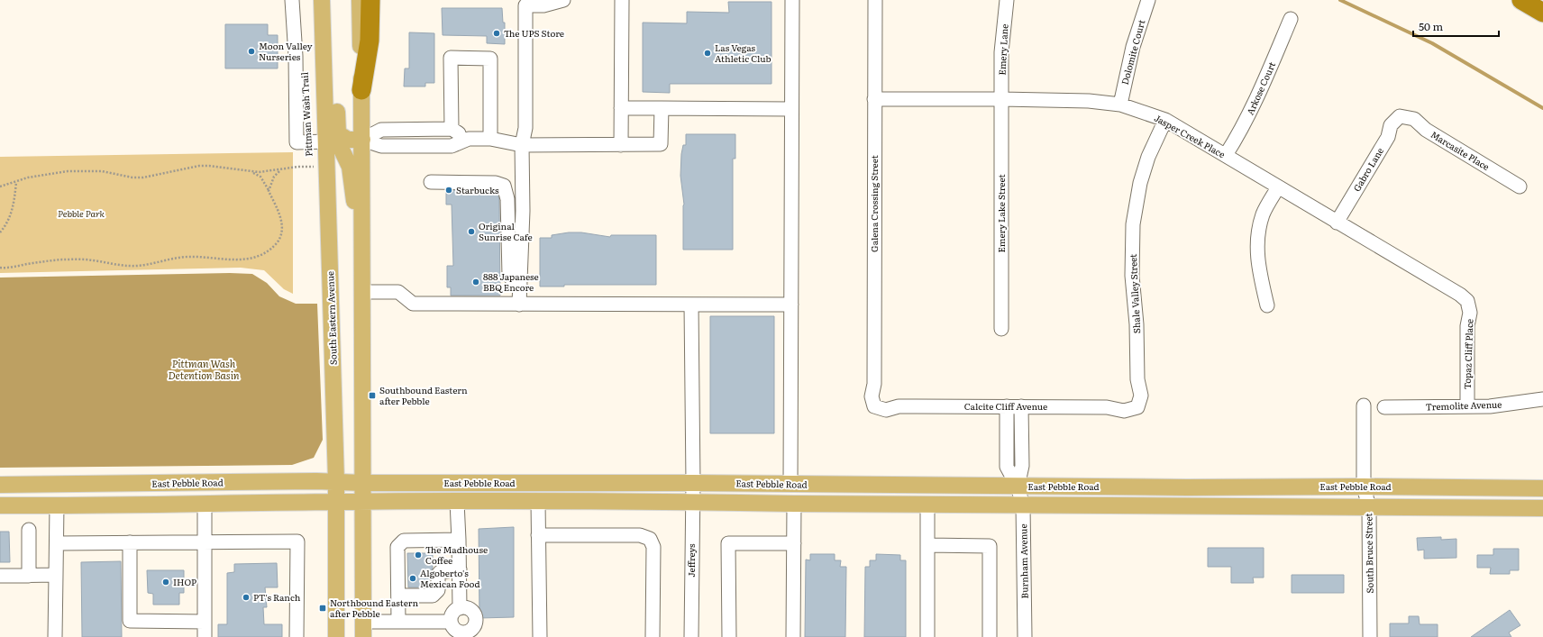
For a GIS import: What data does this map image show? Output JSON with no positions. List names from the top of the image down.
{
  "streets": {
    "main road": ["South Eastern Avenue", "East Pebble Road"],
    "street": [
      "Emery Lane",
      "Dolomite Court",
      "Arkose Court",
      "Jasper Creek Place",
      "Marcasite Place",
      "Gabro Lane",
      "Galena Crossing Street",
      "Emery Lake Street",
      "Shale Valley Street",
      "Topaz Cliff Place",
      "Tremolite Avenue",
      "Calcite Cliff Avenue",
      "South Bruce Street",
      "Jeffreys",
      "Burnham Avenue"
    ],
    "path": ["Pittman Wash Trail"]
  },
  "crossings": [
    ["Emery Lane", "Jasper Creek Place"],
    ["Emery Lane", "Emery Lake Street"],
    ["Dolomite Court", "Jasper Creek Place"],
    ["Arkose Court", "Jasper Creek Place"],
    ["Jasper Creek Place", "Gabro Lane"],
    ["Jasper Creek Place", "Galena Crossing Street"],
    ["Jasper Creek Place", "Emery Lake Street"],
    ["Jasper Creek Place", "Shale Valley Street"],
    ["Jasper Creek Place", "Topaz Cliff Place"],
    ["Marcasite Place", "Gabro Lane"],
    ["Galena Crossing Street", "Calcite Cliff Avenue"],
    ["Shale Valley Street", "Calcite Cliff Avenue"],
    ["South Eastern Avenue", "East Pebble Road"],
    ["Topaz Cliff Place", "Tremolite Avenue"],
    ["Calcite Cliff Avenue", "Burnham Avenue"],
    ["East Pebble Road", "South Bruce Street"],
    ["East Pebble Road", "Jeffreys"],
    ["East Pebble Road", "Burnham Avenue"]
  ],
  "water": ["Pittman Wash Detention Basin"],
  "parks": ["Pebble Park"],
  "places": {
    "other": [
      "The UPS Store",
      "Moon Valley Nurseries",
      "Las Vegas Athletic Club",
      "Starbucks",
      "Original Sunrise Cafe",
      "888 Japanese BBQ Encore",
      "The Madhouse Coffee",
      "Algoberto's Mexican Food",
      "IHOP",
      "PT's Ranch"
    ],
    "transit": ["Southbound Eastern after Pebble", "Northbound Eastern after Pebble"]
  },
  "scale_bar": "50 m"
}
